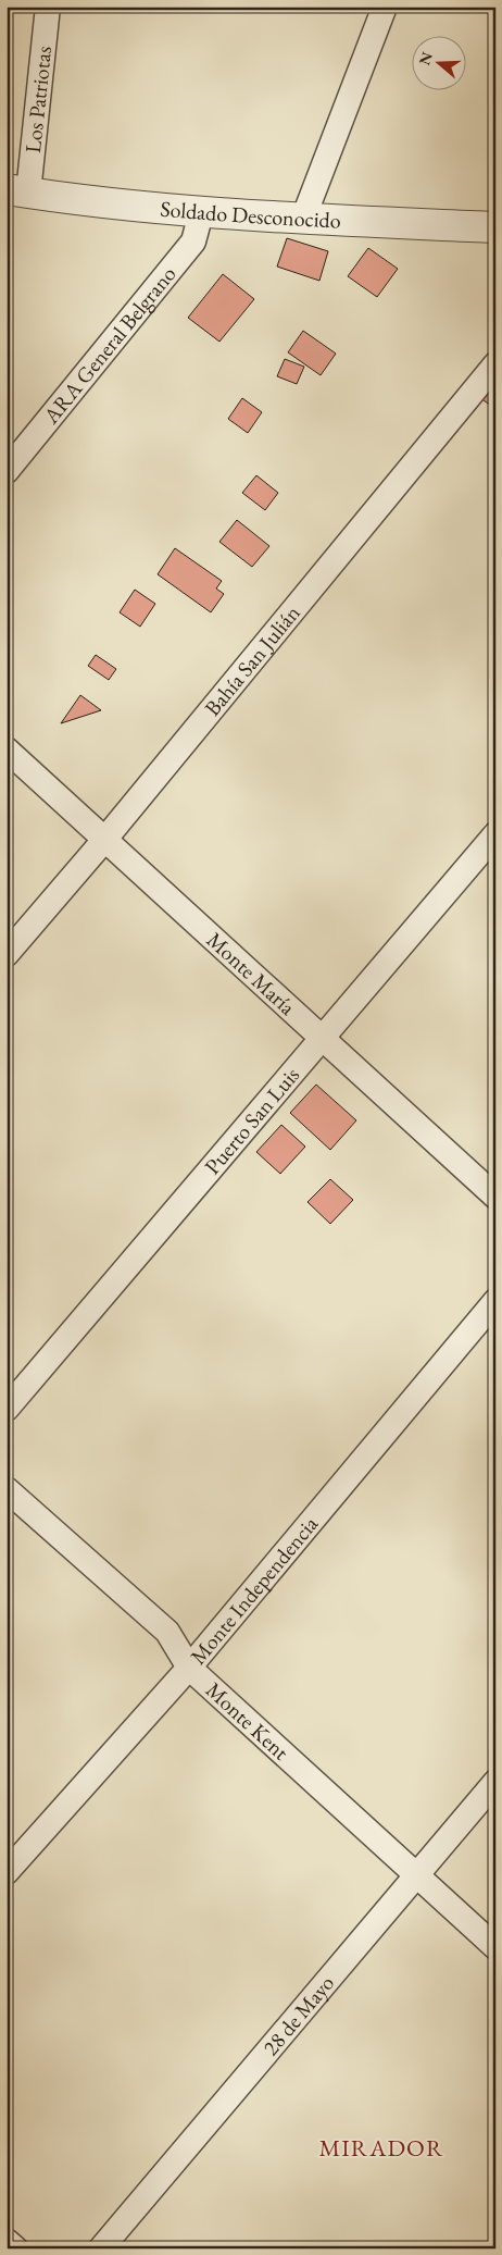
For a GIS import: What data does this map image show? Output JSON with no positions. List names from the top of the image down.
{
  "streets": {
    "street": [
      "Los Patriotas",
      "Soldado Desconocido",
      "ARA General Belgrano",
      "Bahía San Julián",
      "Monte María",
      "Puerto San Luis",
      "Monte Independencia",
      "Monte Kent",
      "28 de Mayo"
    ]
  },
  "crossings": [
    ["Los Patriotas", "Soldado Desconocido"],
    ["Soldado Desconocido", "ARA General Belgrano"],
    ["Bahía San Julián", "Monte María"],
    ["Monte María", "Puerto San Luis"],
    ["Monte Independencia", "Monte Kent"],
    ["Monte Kent", "28 de Mayo"]
  ],
  "districts": ["MIRADOR"],
  "north": "left"
}
